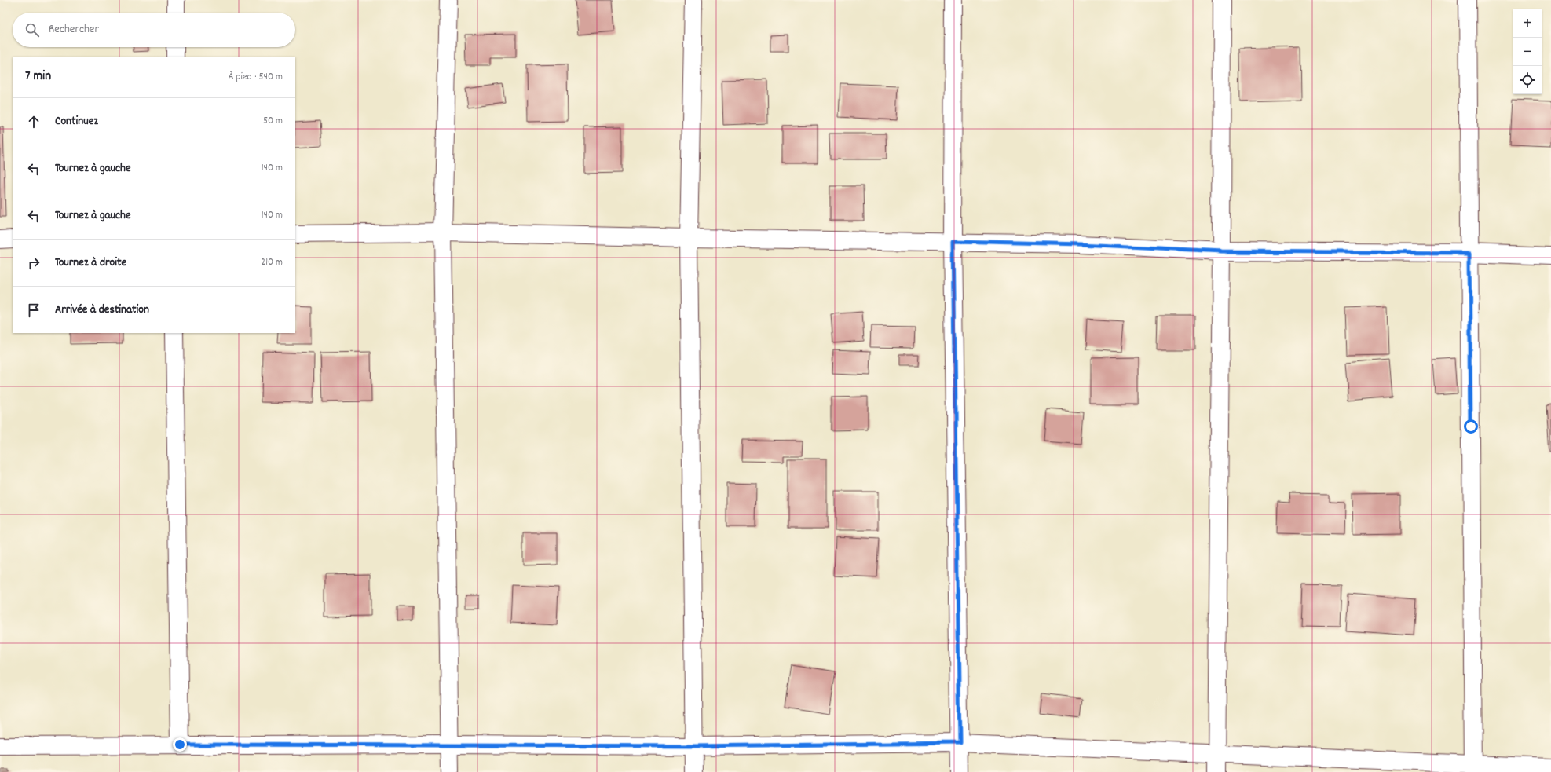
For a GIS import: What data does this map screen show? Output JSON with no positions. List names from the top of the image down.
{
  "page": {
    "map_buttons": ["+", "−"],
    "search": "Rechercher",
    "heading": ["7 min", "À pied · 540 m"],
    "list": [
      ["Continuez", "50 m"],
      ["Tournez à gauche", "140 m"],
      ["Tournez à gauche", "140 m"],
      ["Tournez à droite", "210 m"],
      "Arrivée à destination"
    ]
  }
}
